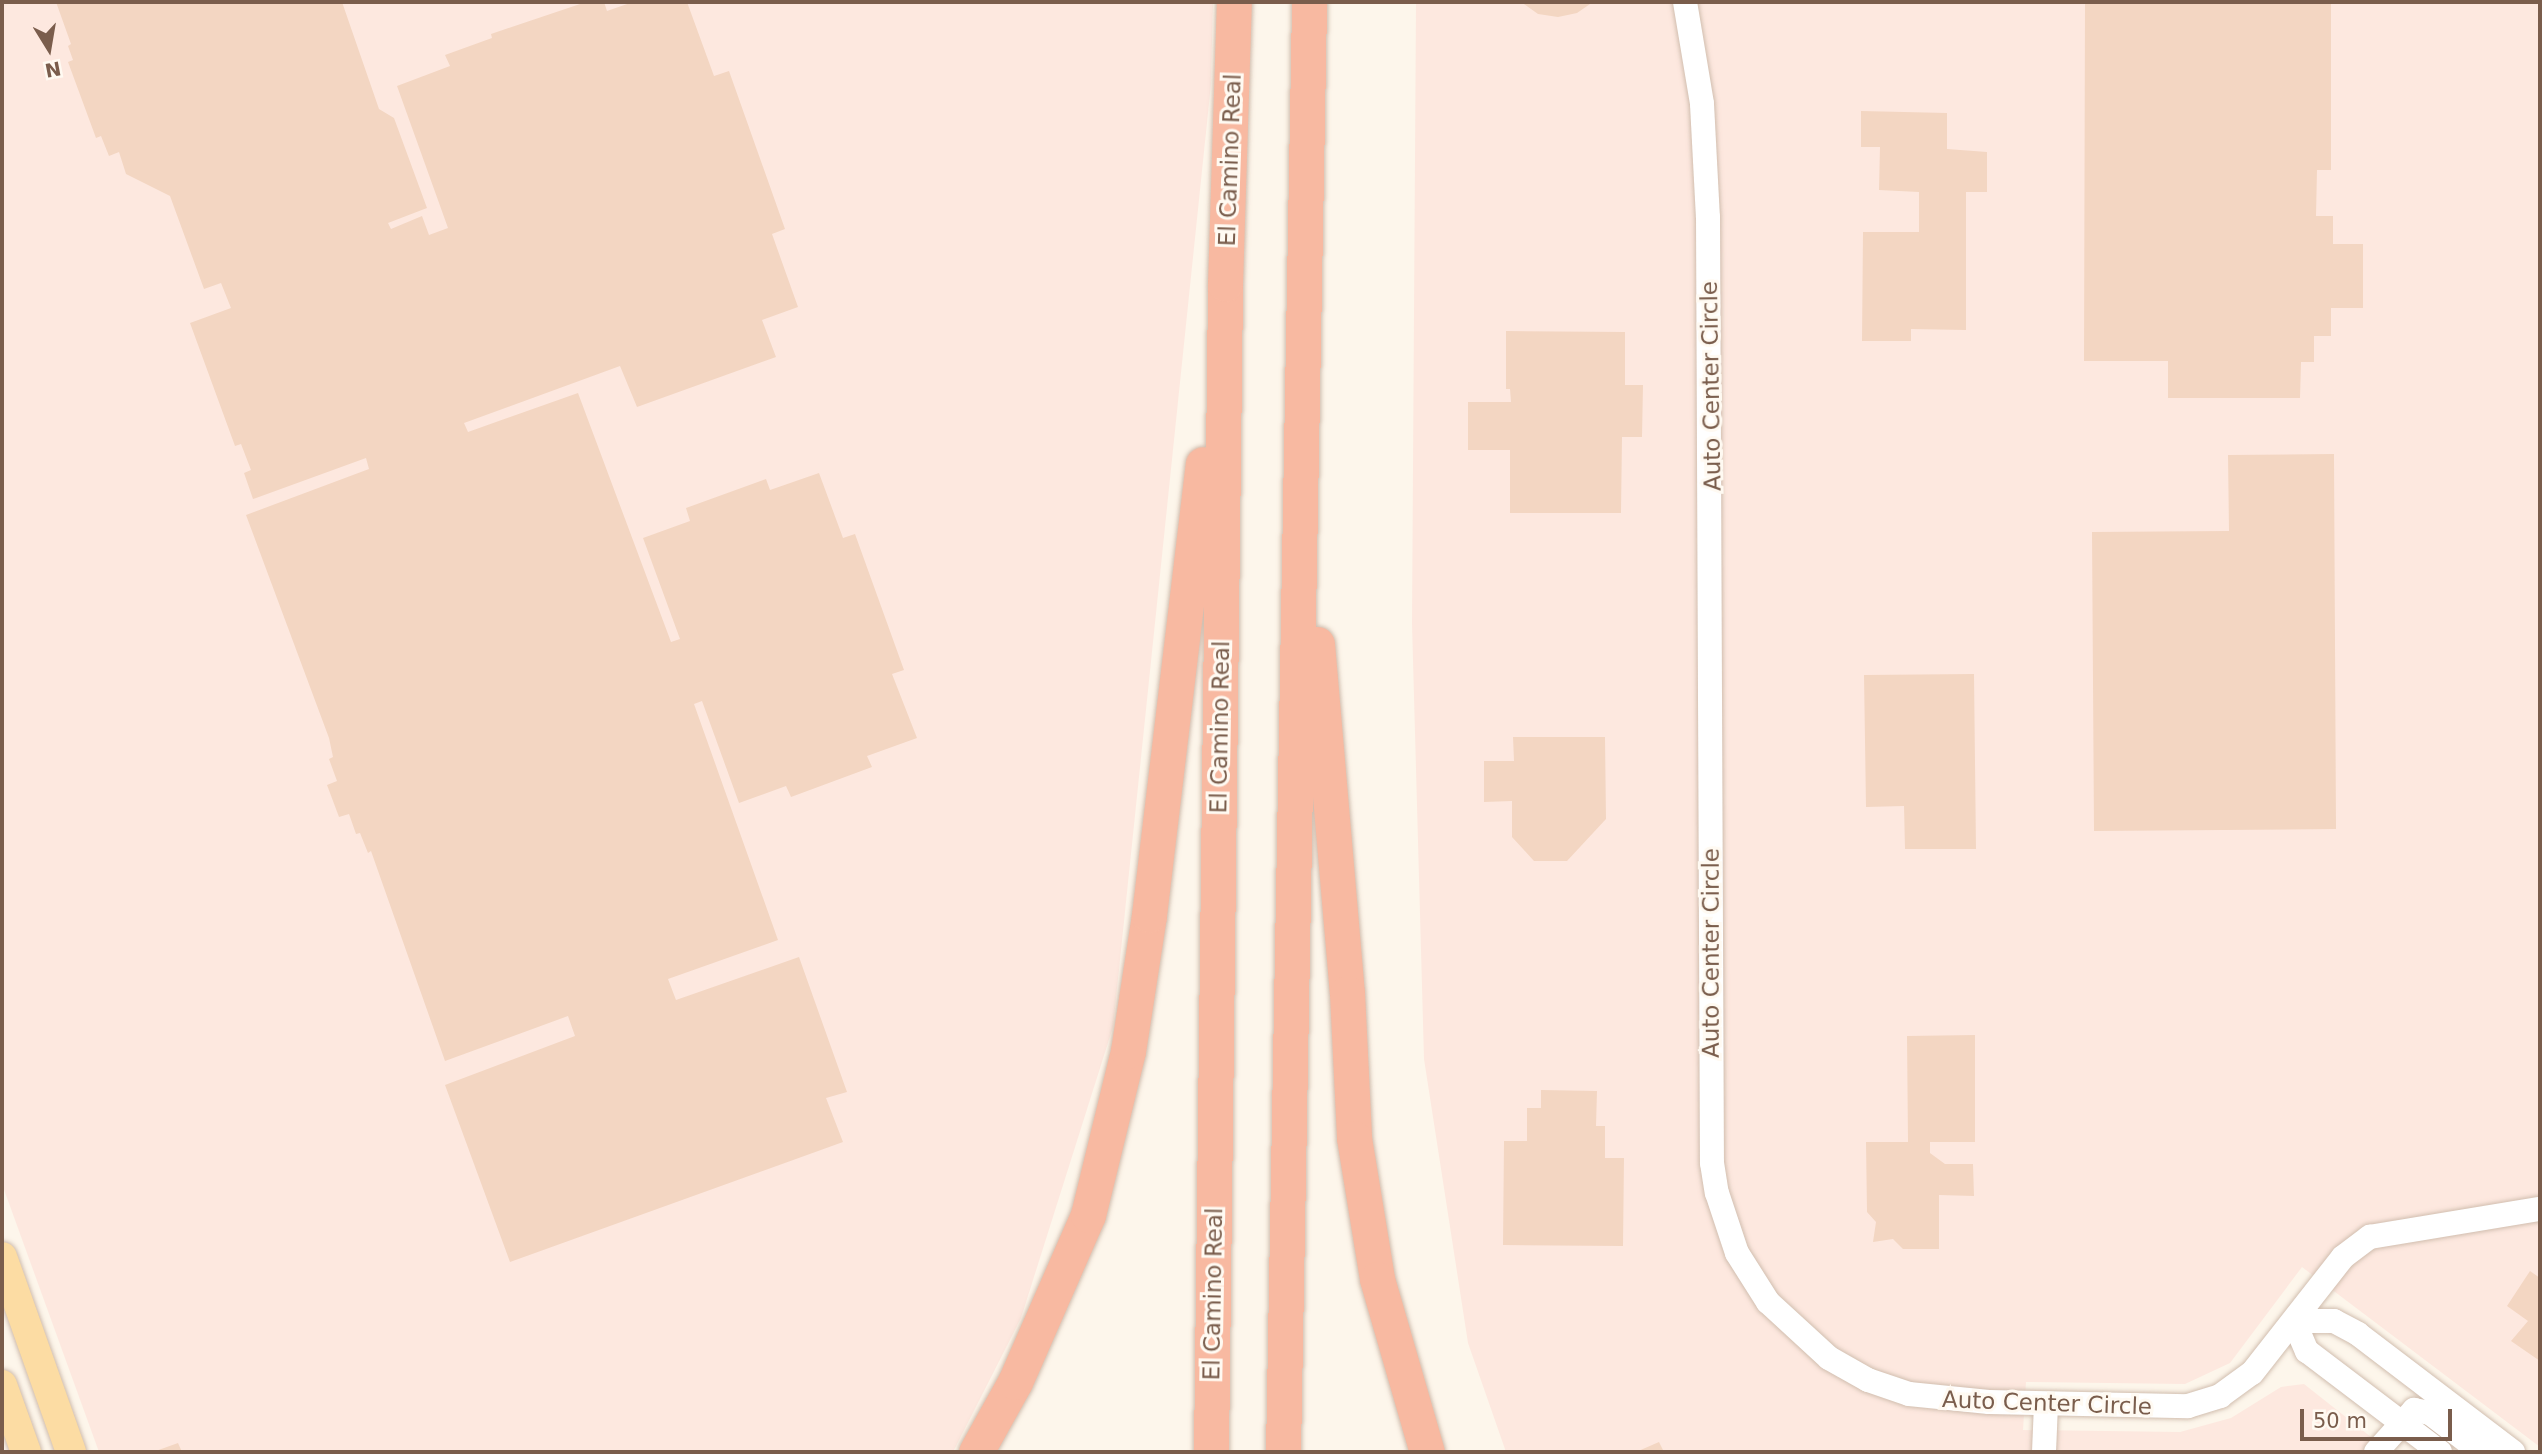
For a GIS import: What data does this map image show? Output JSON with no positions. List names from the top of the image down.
{
  "streets": {
    "highway": ["El Camino Real"],
    "street": ["Auto Center Circle"]
  },
  "scale_bar": "50 m",
  "north": "bottom"
}
